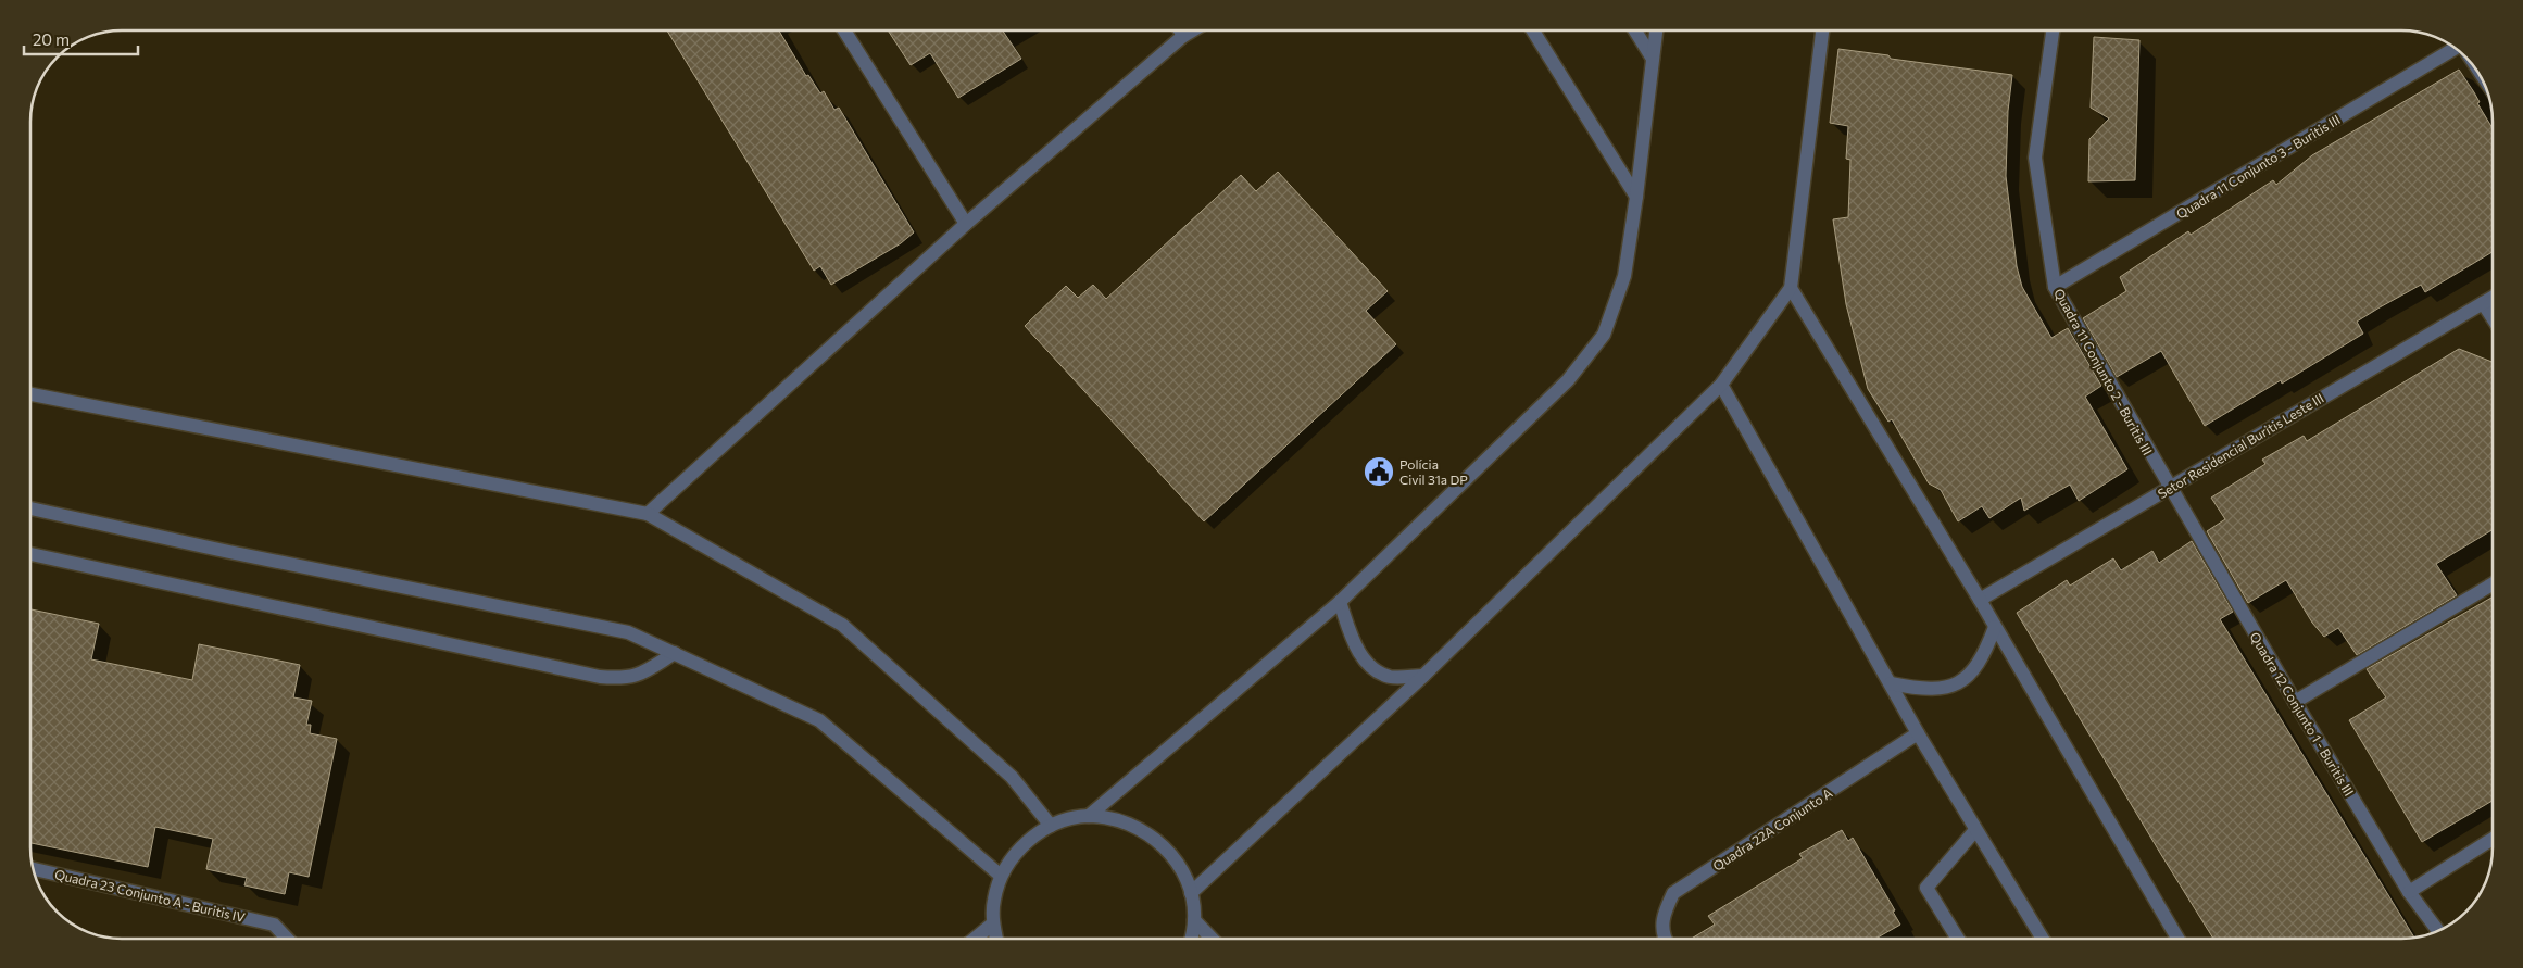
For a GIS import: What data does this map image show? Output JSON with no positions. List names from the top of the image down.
{
  "streets": {
    "street": [
      "Quadra 11 Conjunto 3 - Buritis III",
      "Quadra 11 Conjunto 2 - Buritis III",
      "Setor Residencial Buritis Leste III",
      "Quadra 12 Conjunto 1 - Buritis III",
      "Quadra 22A Conjunto A",
      "Quadra 23 Conjunto A - Buritis IV"
    ]
  },
  "crossings": [
    ["Quadra 11 Conjunto 3 - Buritis III", "Quadra 11 Conjunto 2 - Buritis III"],
    ["Quadra 11 Conjunto 2 - Buritis III", "Setor Residencial Buritis Leste III"],
    ["Quadra 11 Conjunto 2 - Buritis III", "Quadra 12 Conjunto 1 - Buritis III"],
    ["Setor Residencial Buritis Leste III", "Quadra 12 Conjunto 1 - Buritis III"]
  ],
  "places": {
    "public building": ["Polícia Civil 31a DP"]
  },
  "scale_bar": "20 m"
}
